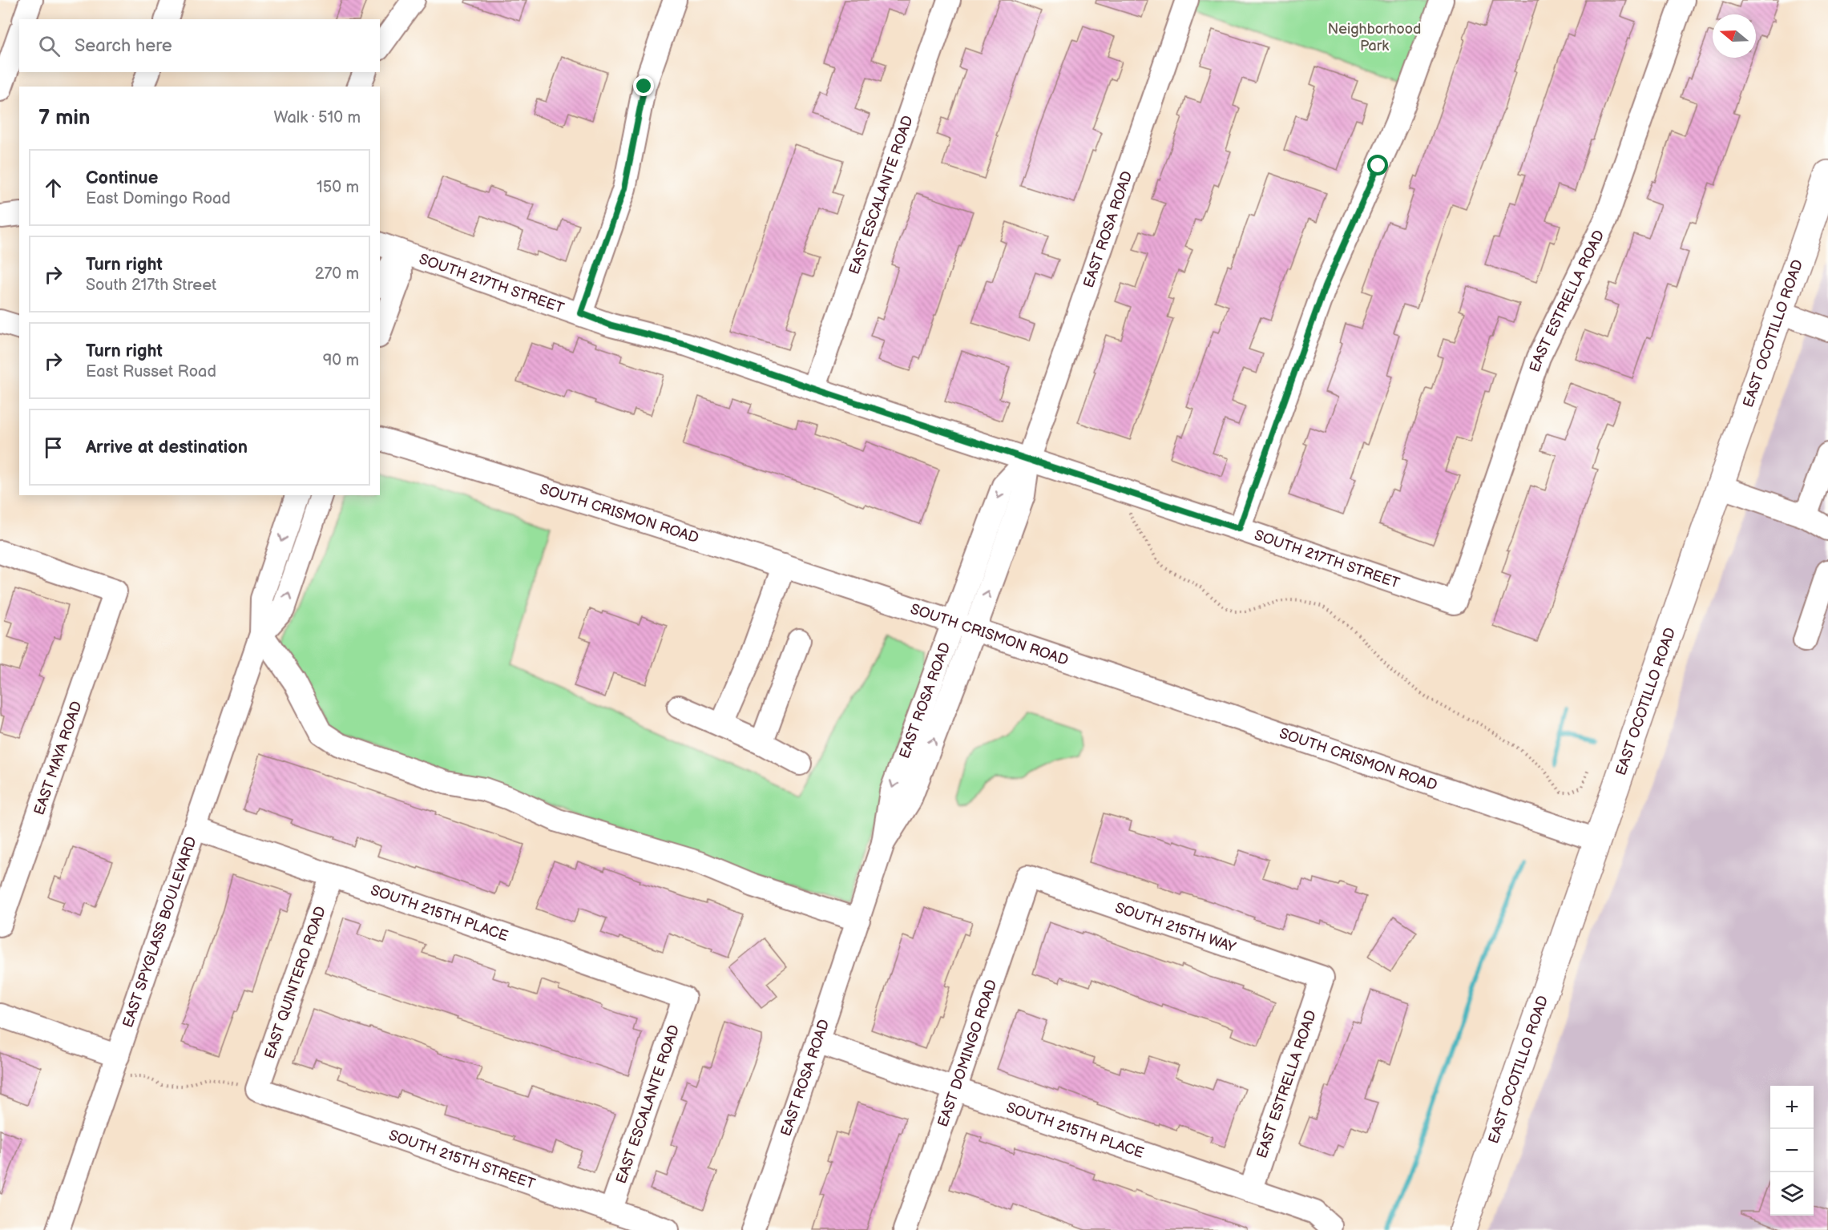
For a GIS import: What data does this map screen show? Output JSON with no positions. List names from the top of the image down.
{
  "streets": {
    "main road": ["EAST OCOTILLO ROAD"],
    "street": [
      "EAST ESCALANTE ROAD",
      "EAST ROSA ROAD",
      "SOUTH 217TH STREET",
      "EAST ESTRELLA ROAD",
      "SOUTH CRISMON ROAD",
      "EAST MAYA ROAD",
      "SOUTH 215TH PLACE",
      "SOUTH 215TH WAY",
      "EAST SPYGLASS BOULEVARD",
      "EAST QUINTERO ROAD",
      "EAST DOMINGO ROAD",
      "SOUTH 215TH STREET"
    ]
  },
  "crossings": [
    ["EAST ESCALANTE ROAD", "SOUTH 217TH STREET"],
    ["EAST ESCALANTE ROAD", "SOUTH 215TH PLACE"],
    ["EAST ESCALANTE ROAD", "SOUTH 215TH STREET"],
    ["EAST ROSA ROAD", "SOUTH 217TH STREET"],
    ["EAST ROSA ROAD", "SOUTH CRISMON ROAD"],
    ["EAST ROSA ROAD", "SOUTH 215TH PLACE"],
    ["SOUTH 217TH STREET", "EAST ESTRELLA ROAD"],
    ["EAST ESTRELLA ROAD", "SOUTH 215TH PLACE"],
    ["EAST ESTRELLA ROAD", "SOUTH 215TH WAY"],
    ["EAST OCOTILLO ROAD", "SOUTH CRISMON ROAD"],
    ["SOUTH 215TH PLACE", "EAST SPYGLASS BOULEVARD"],
    ["SOUTH 215TH PLACE", "EAST QUINTERO ROAD"],
    ["SOUTH 215TH PLACE", "EAST DOMINGO ROAD"],
    ["SOUTH 215TH WAY", "EAST DOMINGO ROAD"],
    ["EAST QUINTERO ROAD", "SOUTH 215TH STREET"]
  ],
  "parks": ["Neighborhood Park"],
  "north": "left",
  "page": {
    "search": "Search here",
    "heading": ["7 min", "Walk · 510 m"],
    "list": [
      ["Continue", "East Domingo Road", "150 m"],
      ["Turn right", "South 217th Street", "270 m"],
      ["Turn right", "East Russet Road", "90 m"],
      "Arrive at destination"
    ],
    "map_buttons": ["+", "−"]
  }
}
